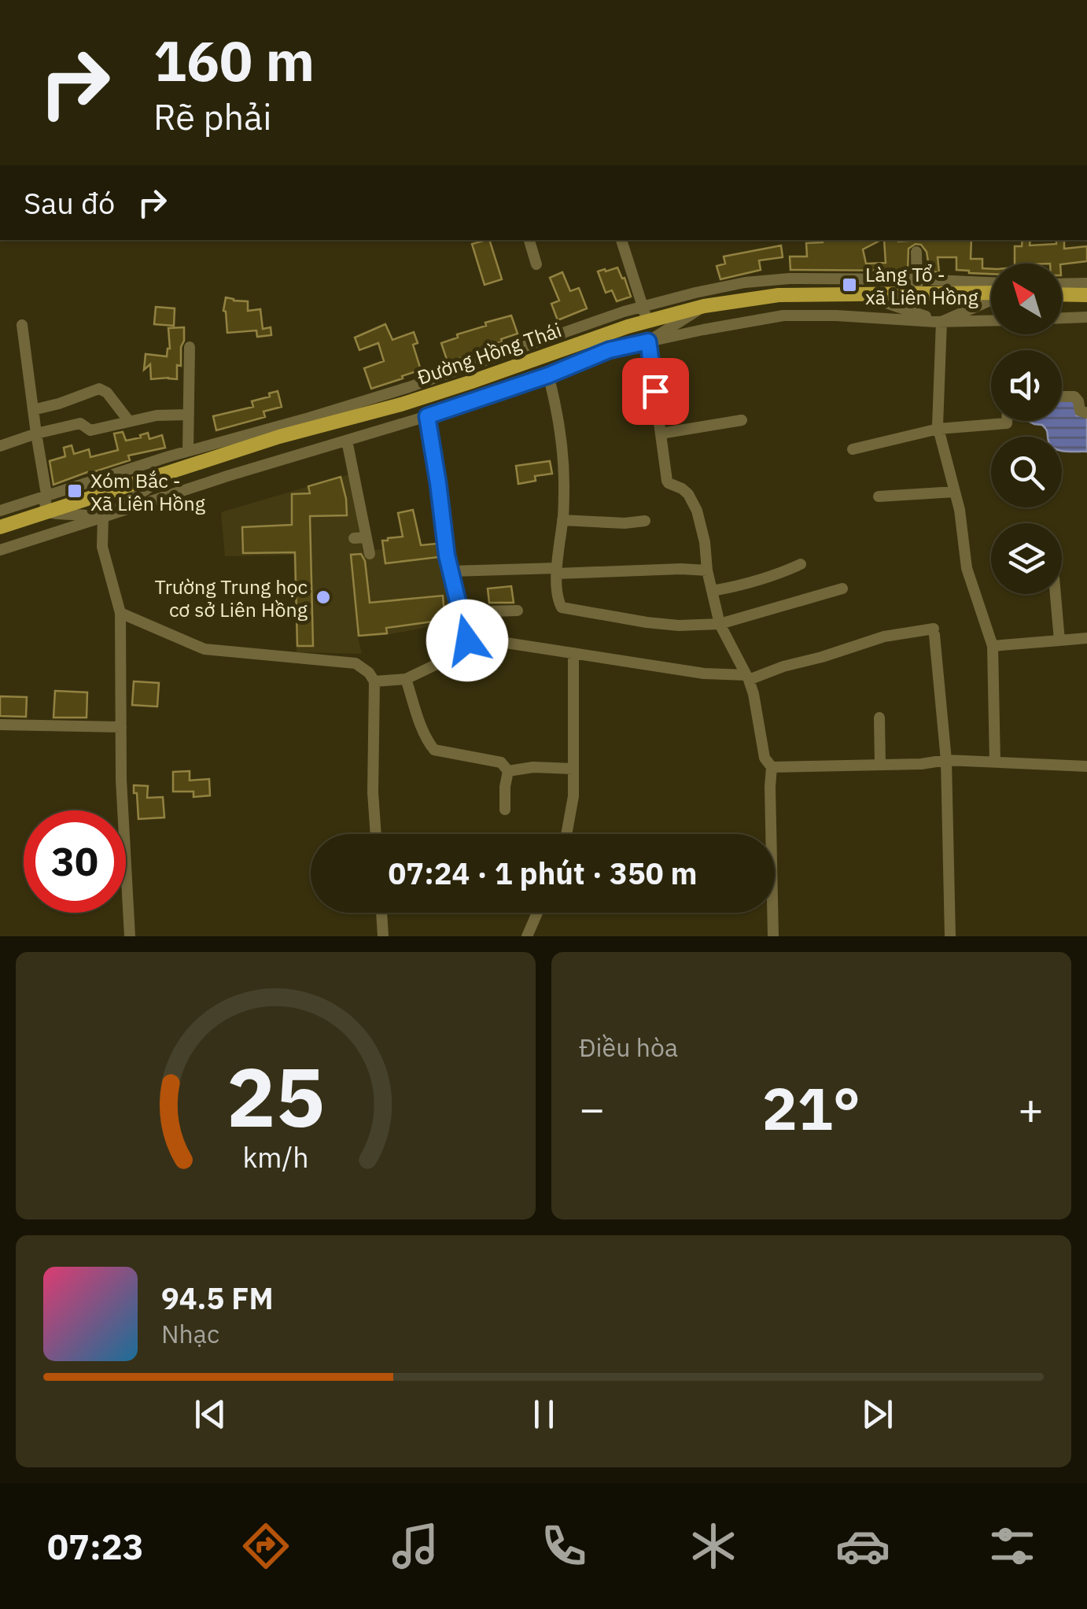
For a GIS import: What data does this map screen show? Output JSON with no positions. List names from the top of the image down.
{
  "streets": {
    "main road": ["Đường Hồng Thái"]
  },
  "places": {
    "transit": ["Làng Tổ - xã Liên Hồng", "Xóm Bắc - Xã Liên Hồng"],
    "other": ["Trường Trung học cơ sở Liên Hồng"]
  },
  "north": "top left",
  "page": {
    "turn": ["160 m", "Rẽ phải"],
    "then": "Sau đó",
    "limit": "30",
    "trip": "07:24 · 1 phút · 350 m",
    "tile": "Điều hòa",
    "heat": ["−", "21°", "+"],
    "song": ["94.5 FM", "Nhạc"],
    "tabs": "07:23",
    "gauge": ["25", "km/h"]
  }
}
